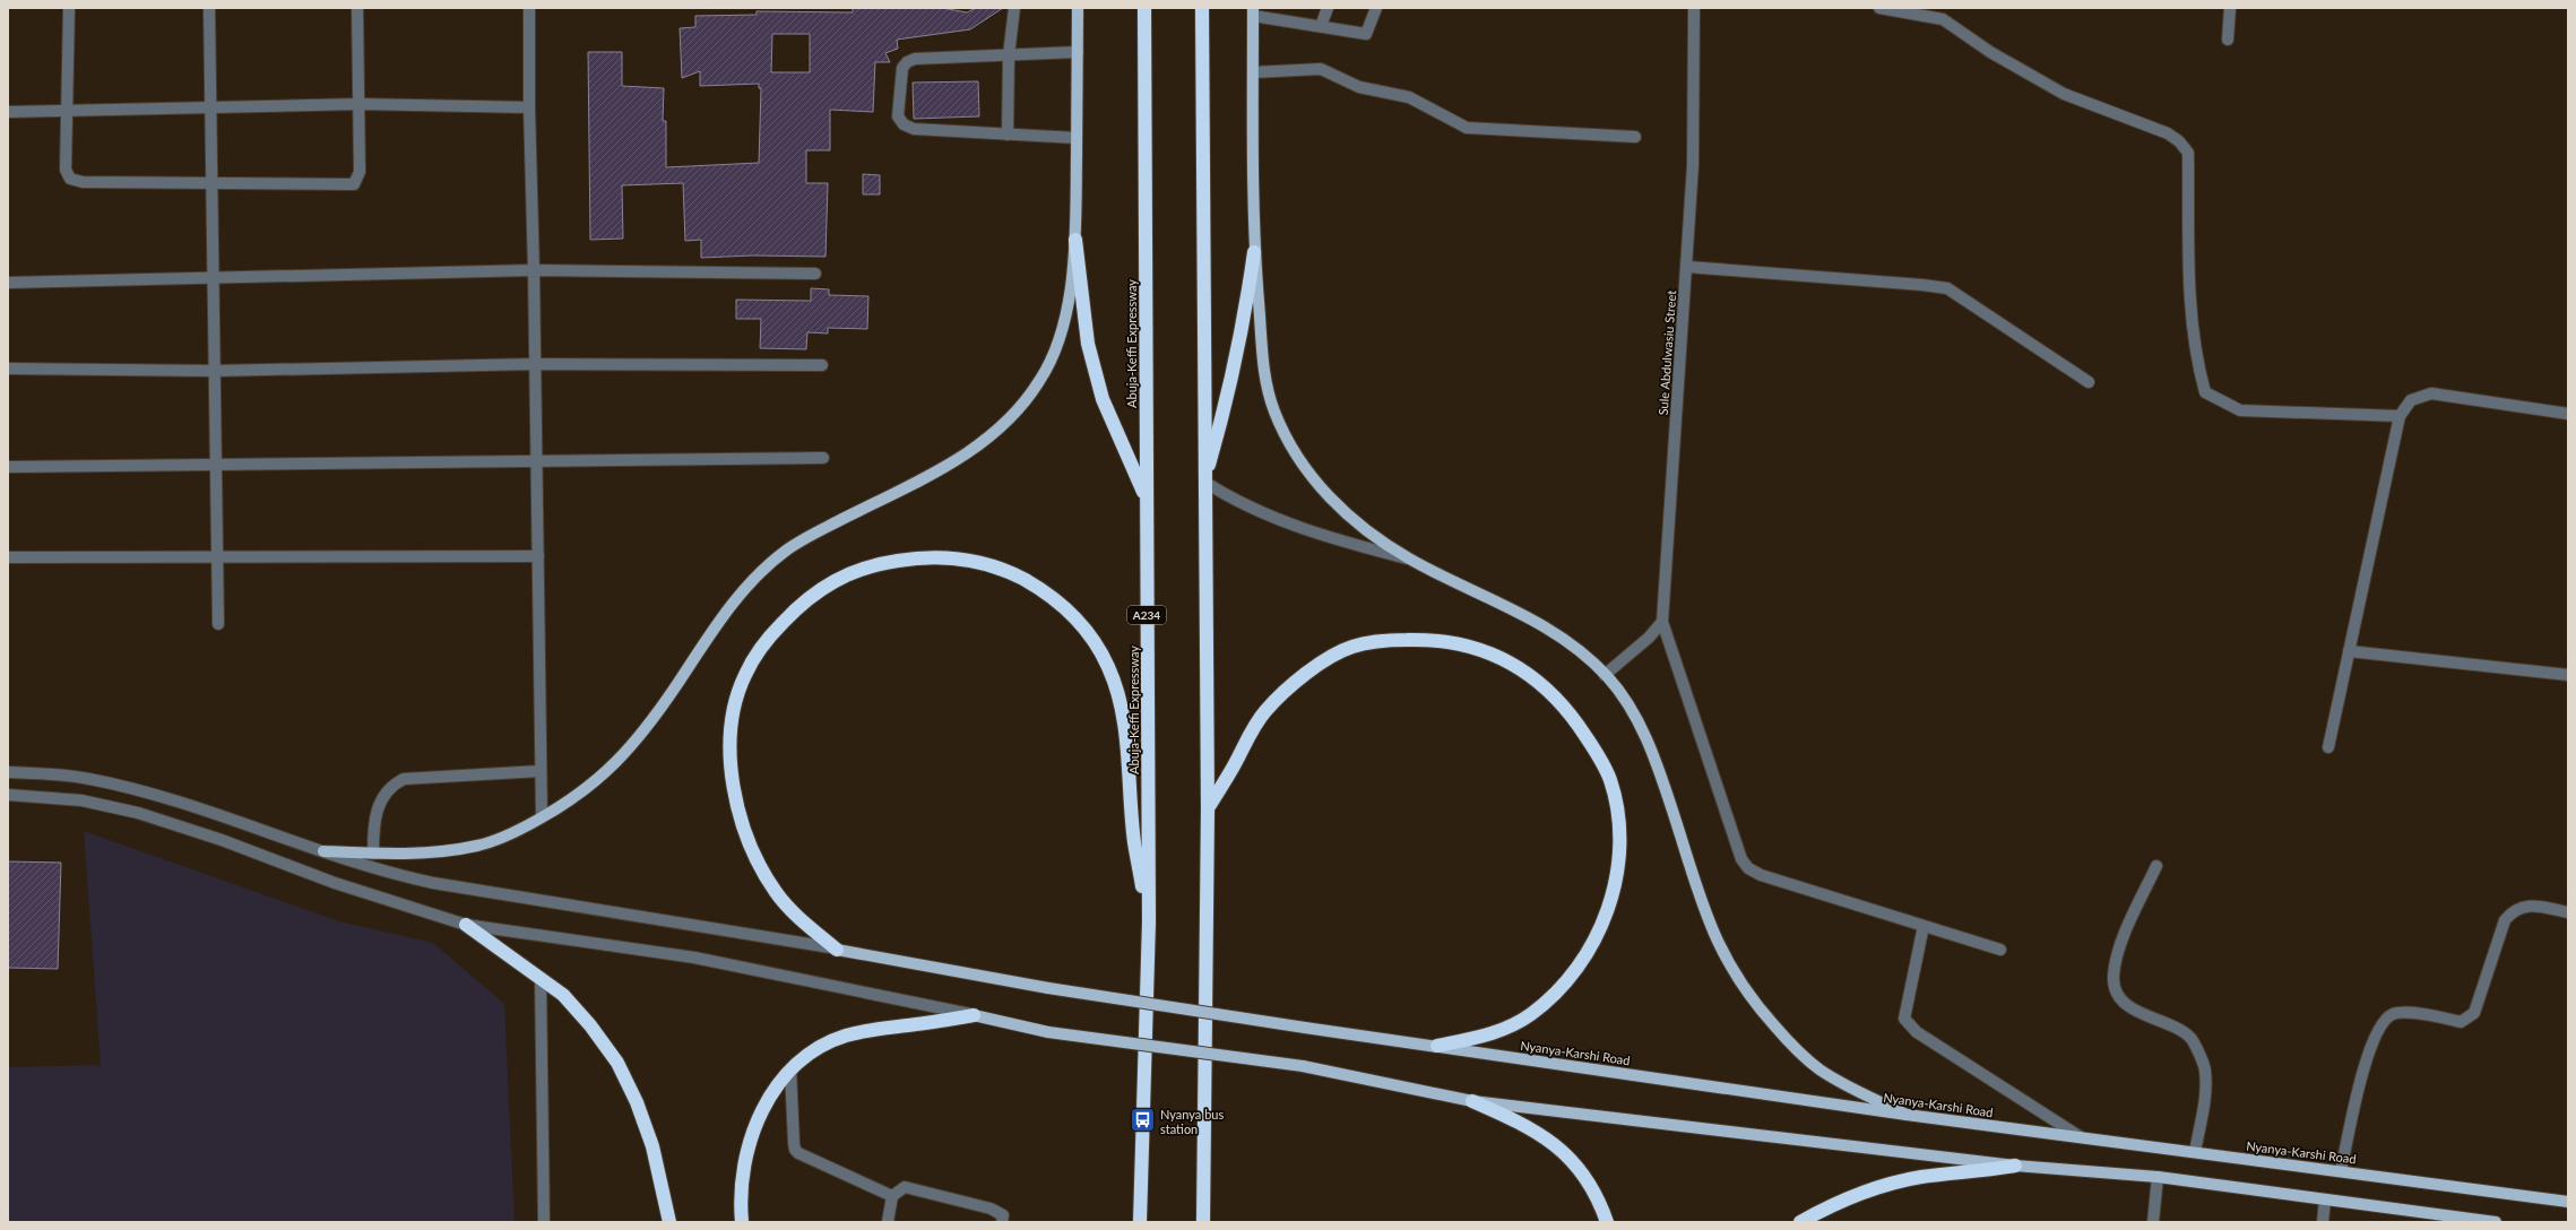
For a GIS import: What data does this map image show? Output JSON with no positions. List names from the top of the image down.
{
  "streets": {
    "highway": ["Abuja-Keffi Expressway", "A234"],
    "main road": ["Nyanya-Karshi Road"],
    "street": ["Sule Abdulwasiu Street"]
  },
  "places": {
    "bus stop": ["Nyanya bus station"]
  }
}
